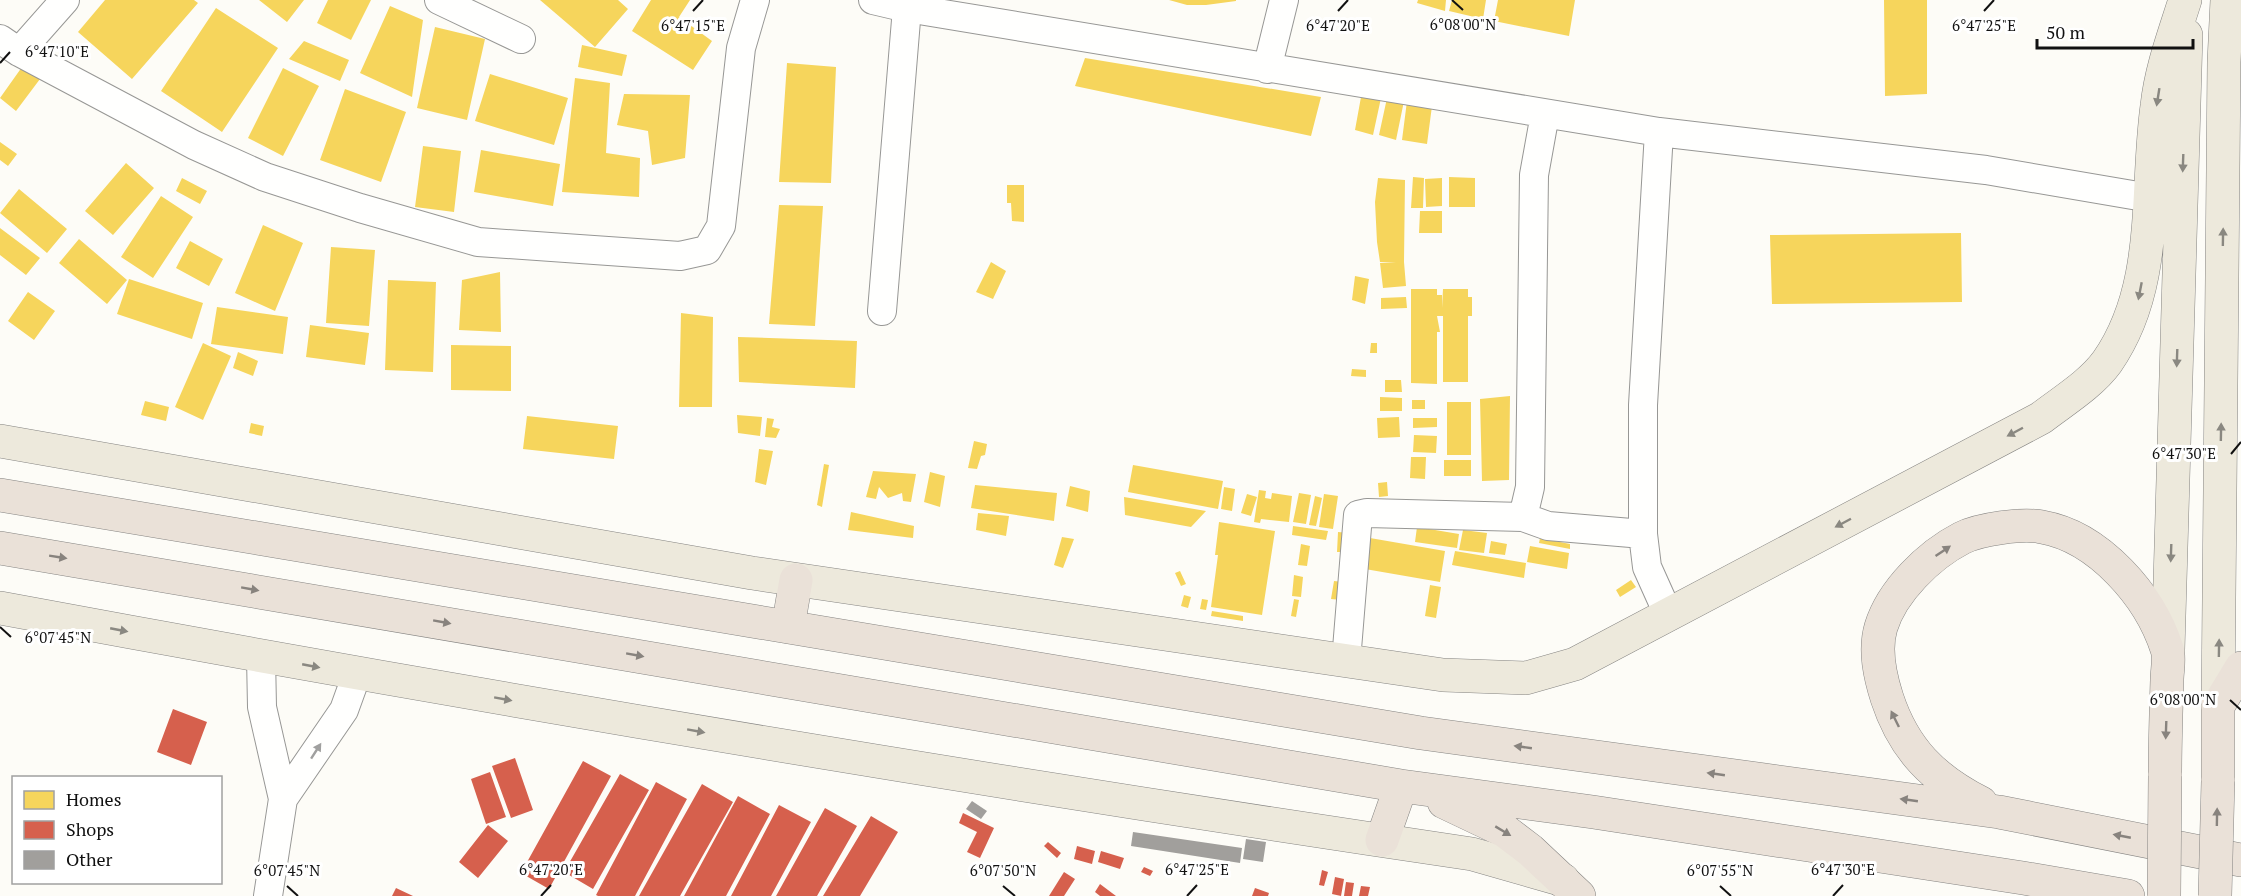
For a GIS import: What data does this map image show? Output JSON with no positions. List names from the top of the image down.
{
  "legend": ["Homes", "Shops", "Other"],
  "scale_bar": "50 m",
  "coordinates": [
    "6°08'00\"N",
    "6°47'15\"E",
    "6°47'20\"E",
    "6°47'25\"E",
    "6°47'10\"E",
    "6°47'30\"E",
    "6°07'45\"N",
    "6°07'50\"N",
    "6°07'55\"N"
  ]
}
